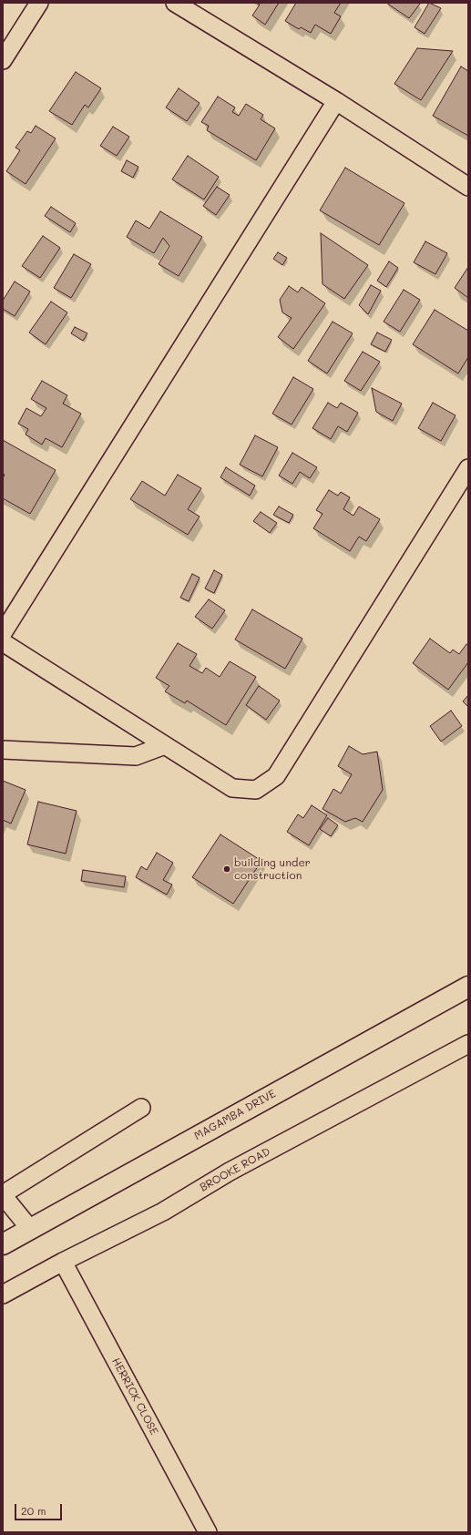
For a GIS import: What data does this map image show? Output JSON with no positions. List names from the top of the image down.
{
  "streets": {
    "street": ["MAGAMBA DRIVE", "BROOKE ROAD", "HERRICK CLOSE"]
  },
  "crossings": [
    ["BROOKE ROAD", "HERRICK CLOSE"]
  ],
  "places": ["building under construction"],
  "scale_bar": "20 m"
}
